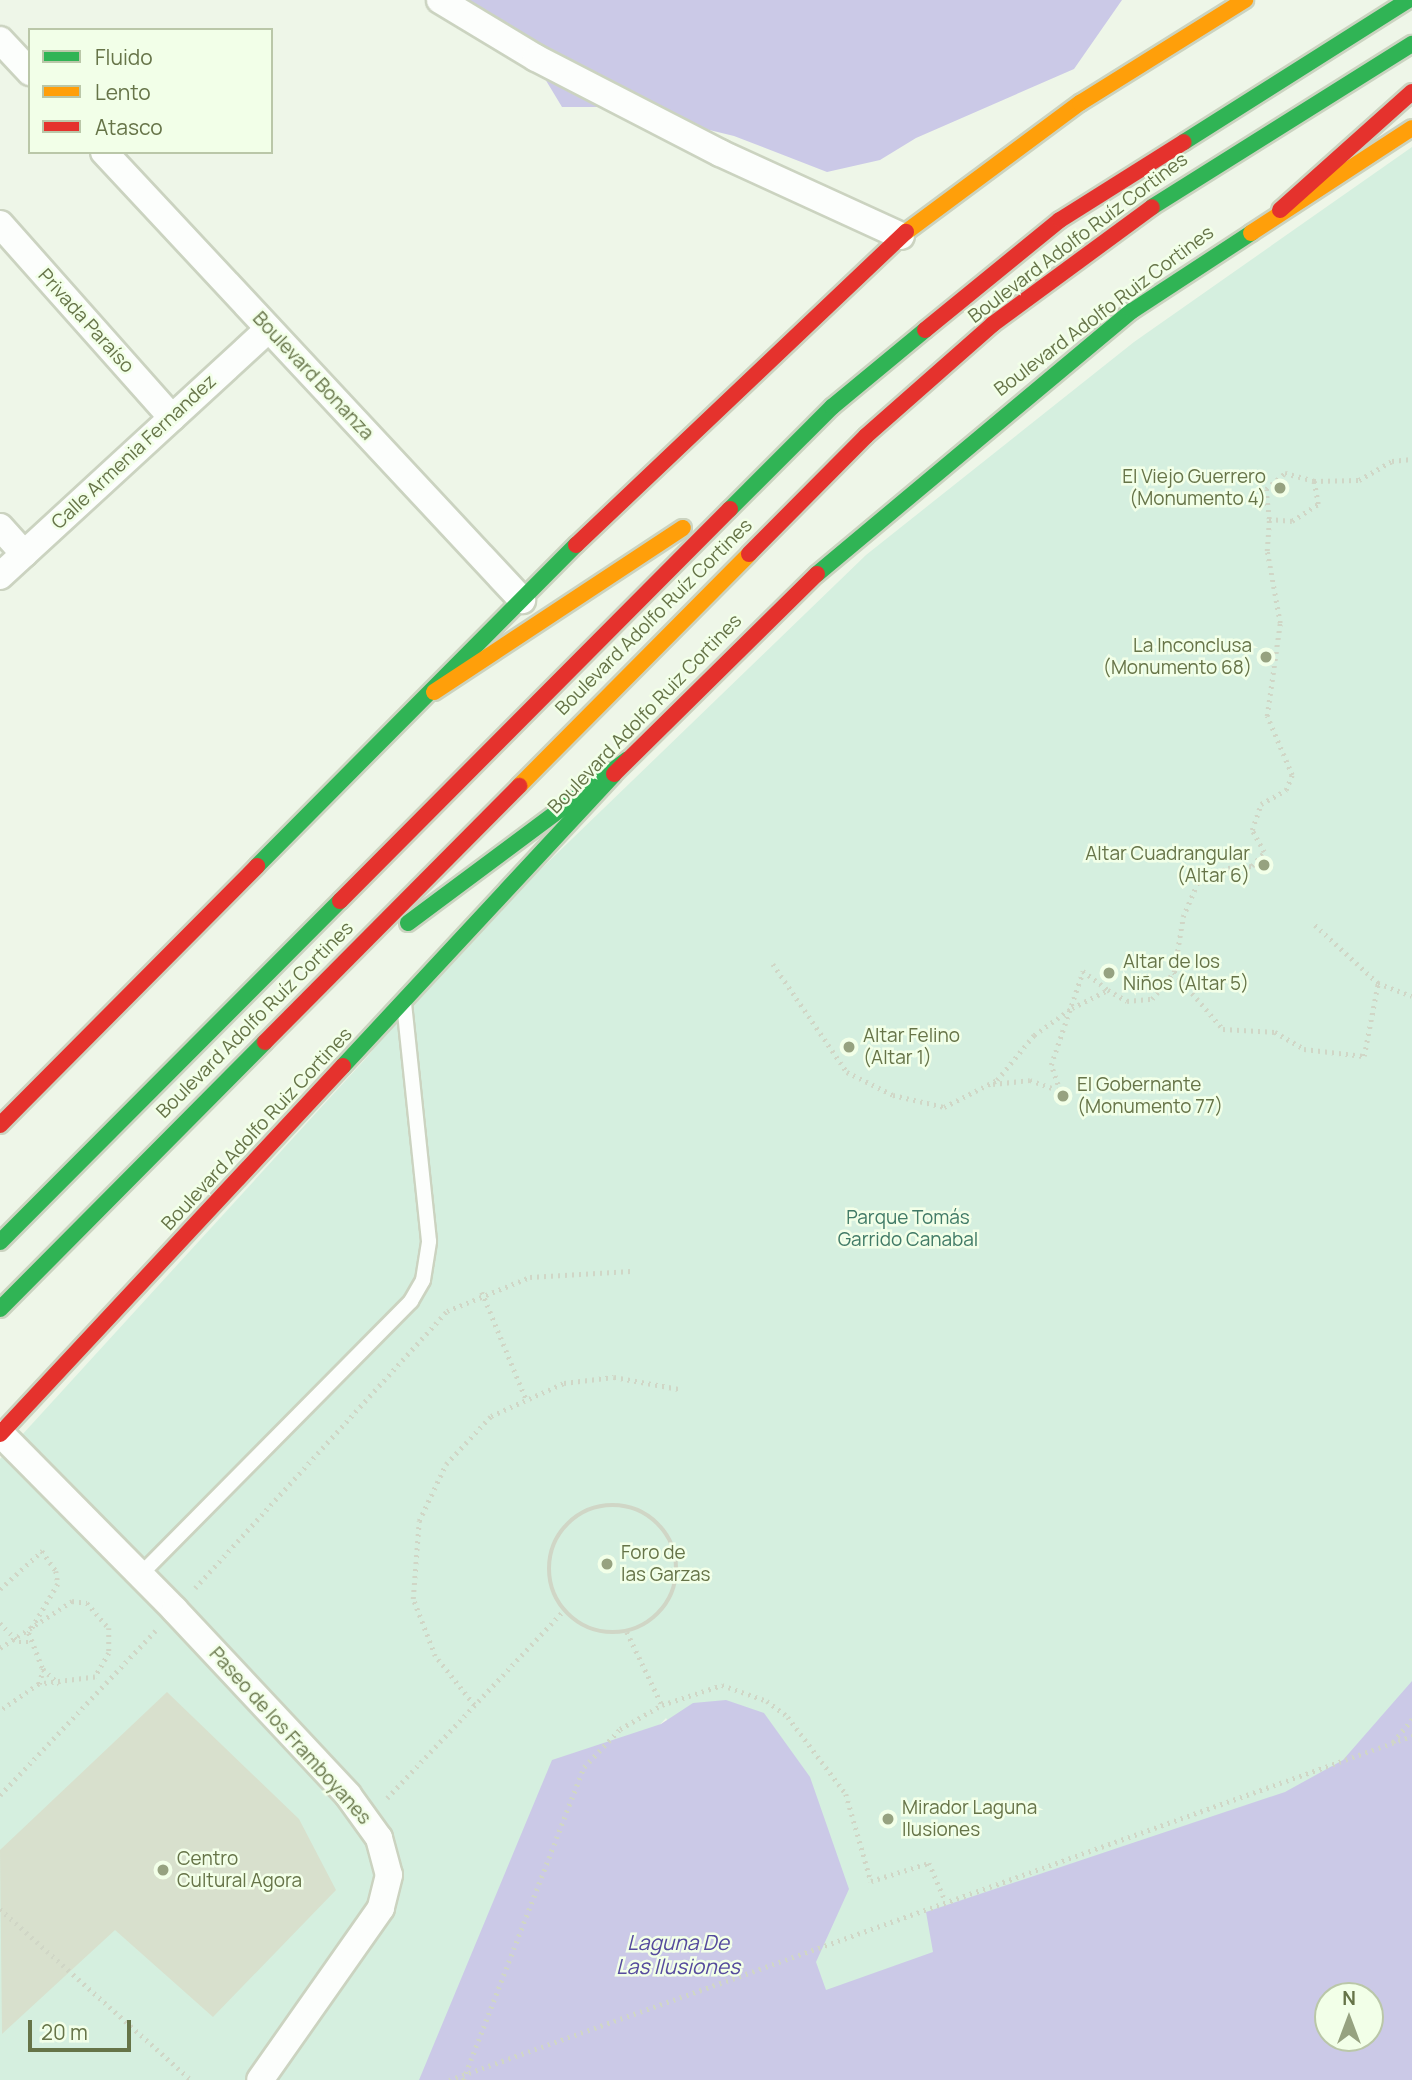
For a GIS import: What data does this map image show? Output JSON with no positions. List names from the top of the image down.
{
  "streets": {
    "main road": ["Boulevard Adolfo Ruíz Cortines", "Boulevard Adolfo Ruiz Cortines"],
    "street": [
      "Privada Paraíso",
      "Boulevard Bonanza",
      "Calle Armenia Fernandez",
      "Paseo de los Framboyanes"
    ]
  },
  "crossings": [
    ["Boulevard Adolfo Ruiz Cortines", "Paseo de los Framboyanes"],
    ["Privada Paraíso", "Calle Armenia Fernandez"],
    ["Boulevard Bonanza", "Calle Armenia Fernandez"]
  ],
  "water": ["Laguna De Las Ilusiones"],
  "parks": ["Parque Tomás Garrido Canabal"],
  "places": [
    "El Viejo Guerrero (Monumento 4)",
    "La Inconclusa (Monumento 68)",
    "Altar Cuadrangular (Altar 6)",
    "Altar de los Niños (Altar 5)",
    "Altar Felino (Altar 1)",
    "El Gobernante (Monumento 77)",
    "Foro de las Garzas",
    "Mirador Laguna Ilusiones",
    "Centro Cultural Agora"
  ],
  "legend": ["Fluido", "Lento", "Atasco"],
  "scale_bar": "20 m",
  "north": "top"
}
